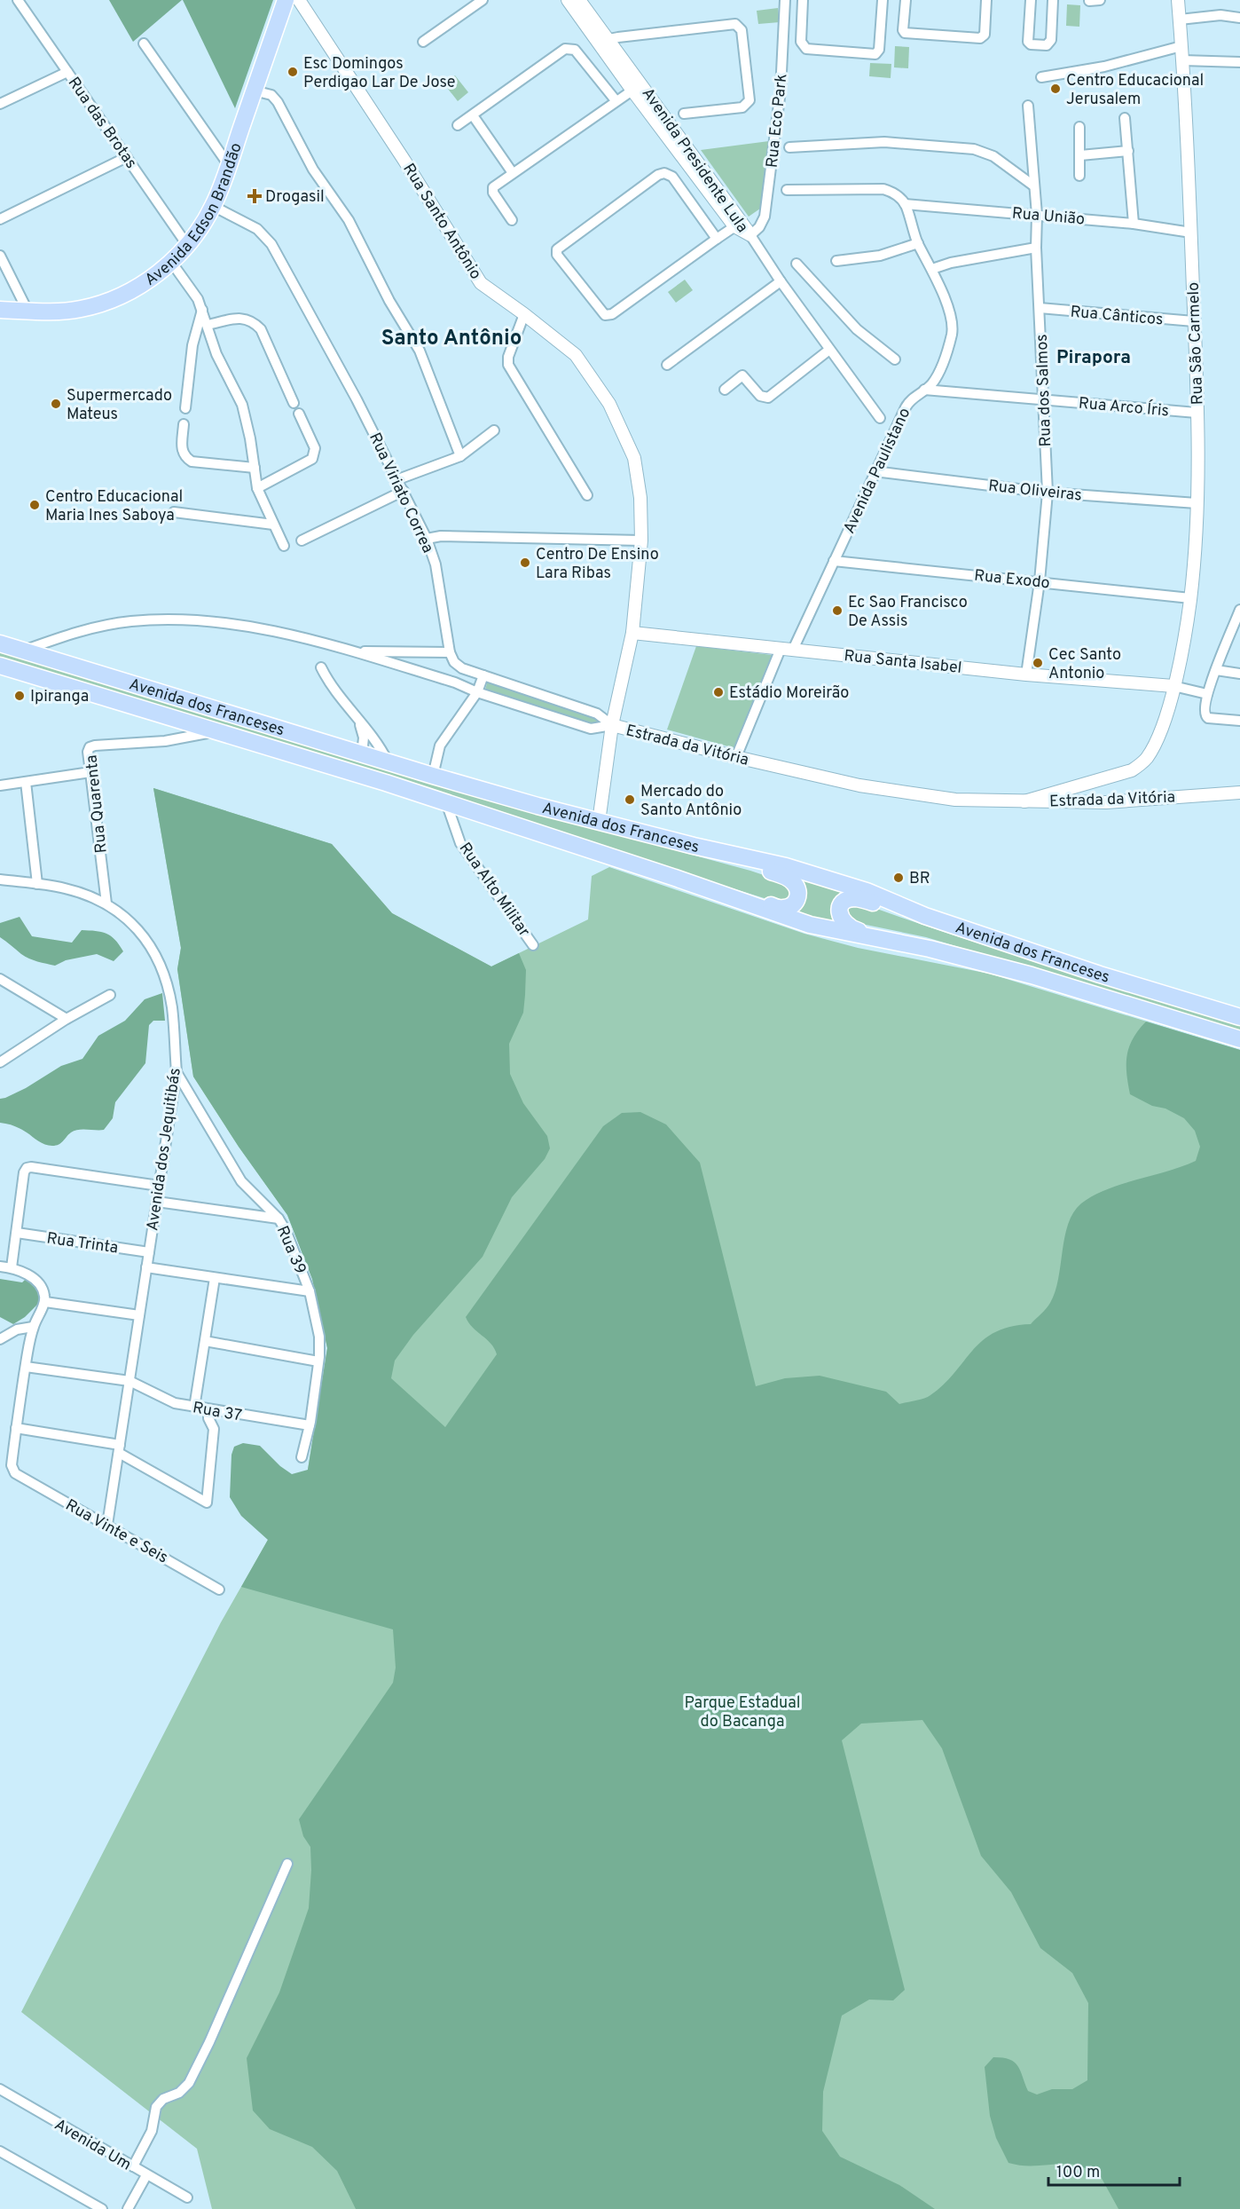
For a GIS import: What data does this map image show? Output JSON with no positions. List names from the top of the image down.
{
  "streets": {
    "main road": ["Avenida Edson Brandão", "Avenida dos Franceses"],
    "street": [
      "Rua Eco Park",
      "Rua das Brotas",
      "Avenida Presidente Lula",
      "Rua União",
      "Rua Santo Antônio",
      "Rua Cânticos",
      "Rua São Carmelo",
      "Rua dos Salmos",
      "Rua Arco Íris",
      "Avenida Paulistano",
      "Rua Oliveiras",
      "Rua Viriato Correa",
      "Rua Exodo",
      "Rua Santa Isabel",
      "Estrada da Vitória",
      "Rua Quarenta",
      "Rua Alto Militar",
      "Avenida dos Jequitibás",
      "Rua Trinta",
      "Rua 39",
      "Rua 37",
      "Rua Vinte e Seis",
      "Avenida Um"
    ]
  },
  "crossings": [
    ["Rua Eco Park", "Avenida Presidente Lula"],
    ["Rua das Brotas", "Avenida Edson Brandão"],
    ["Avenida Edson Brandão", "Rua Viriato Correa"],
    ["Rua União", "Rua São Carmelo"],
    ["Rua União", "Rua dos Salmos"],
    ["Rua União", "Avenida Paulistano"],
    ["Rua Santo Antônio", "Rua Santa Isabel"],
    ["Rua Santo Antônio", "Avenida dos Franceses"],
    ["Rua Santo Antônio", "Estrada da Vitória"],
    ["Rua Cânticos", "Rua São Carmelo"],
    ["Rua Cânticos", "Rua dos Salmos"],
    ["Rua São Carmelo", "Rua Arco Íris"],
    ["Rua São Carmelo", "Rua Oliveiras"],
    ["Rua São Carmelo", "Rua Exodo"],
    ["Rua São Carmelo", "Rua Santa Isabel"],
    ["Rua São Carmelo", "Estrada da Vitória"],
    ["Rua dos Salmos", "Rua Arco Íris"],
    ["Rua dos Salmos", "Rua Oliveiras"],
    ["Rua dos Salmos", "Rua Exodo"],
    ["Rua dos Salmos", "Rua Santa Isabel"],
    ["Rua Arco Íris", "Avenida Paulistano"],
    ["Avenida Paulistano", "Rua Oliveiras"],
    ["Avenida Paulistano", "Rua Exodo"],
    ["Avenida Paulistano", "Rua Santa Isabel"],
    ["Avenida Paulistano", "Estrada da Vitória"],
    ["Avenida dos Franceses", "Estrada da Vitória"],
    ["Avenida dos Franceses", "Rua Quarenta"],
    ["Avenida dos Franceses", "Rua Alto Militar"],
    ["Rua Quarenta", "Avenida dos Jequitibás"],
    ["Avenida dos Jequitibás", "Rua Trinta"],
    ["Avenida dos Jequitibás", "Rua 39"],
    ["Avenida dos Jequitibás", "Rua 37"],
    ["Avenida dos Jequitibás", "Rua Vinte e Seis"],
    ["Rua 39", "Rua 37"]
  ],
  "districts": ["Santo Antônio", "Pirapora"],
  "parks": ["Parque Estadual do Bacanga"],
  "places": {
    "other": [
      "Esc Domingos Perdigao Lar De Jose",
      "Centro Educacional Jerusalem",
      "Supermercado Mateus",
      "Centro Educacional Maria Ines Saboya",
      "Centro De Ensino Lara Ribas",
      "Ec Sao Francisco De Assis",
      "Cec Santo Antonio",
      "Estádio Moreirão",
      "Ipiranga",
      "Mercado do Santo Antônio",
      "BR"
    ],
    "health": ["Drogasil"]
  },
  "scale_bar": "100 m"
}
